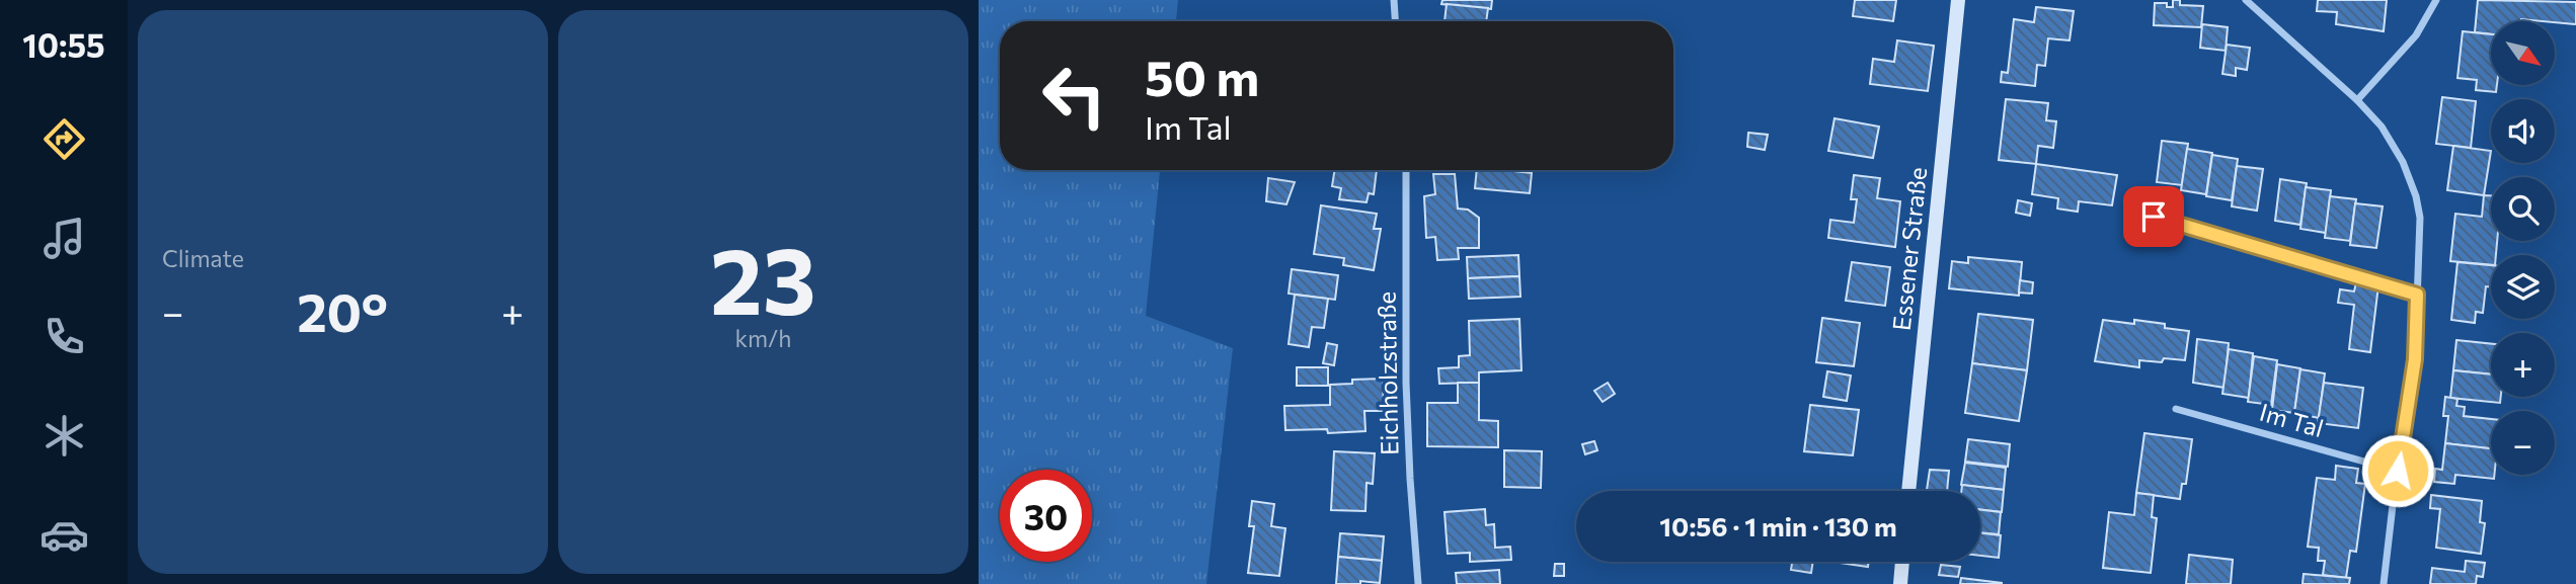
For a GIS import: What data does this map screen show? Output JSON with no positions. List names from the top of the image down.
{
  "streets": {
    "street": ["Essener Straße", "Eichholzstraße", "Im Tal"]
  },
  "north": "bottom right",
  "page": {
    "tabs": "10:55",
    "tile": [
      "Climate",
      ["23", "km/h"]
    ],
    "map_buttons": ["+", "−"],
    "turn": ["50 m", "Im Tal"],
    "heat": ["−", "20°", "+"],
    "limit": "30",
    "trip": "10:56 · 1 min · 130 m"
  }
}
